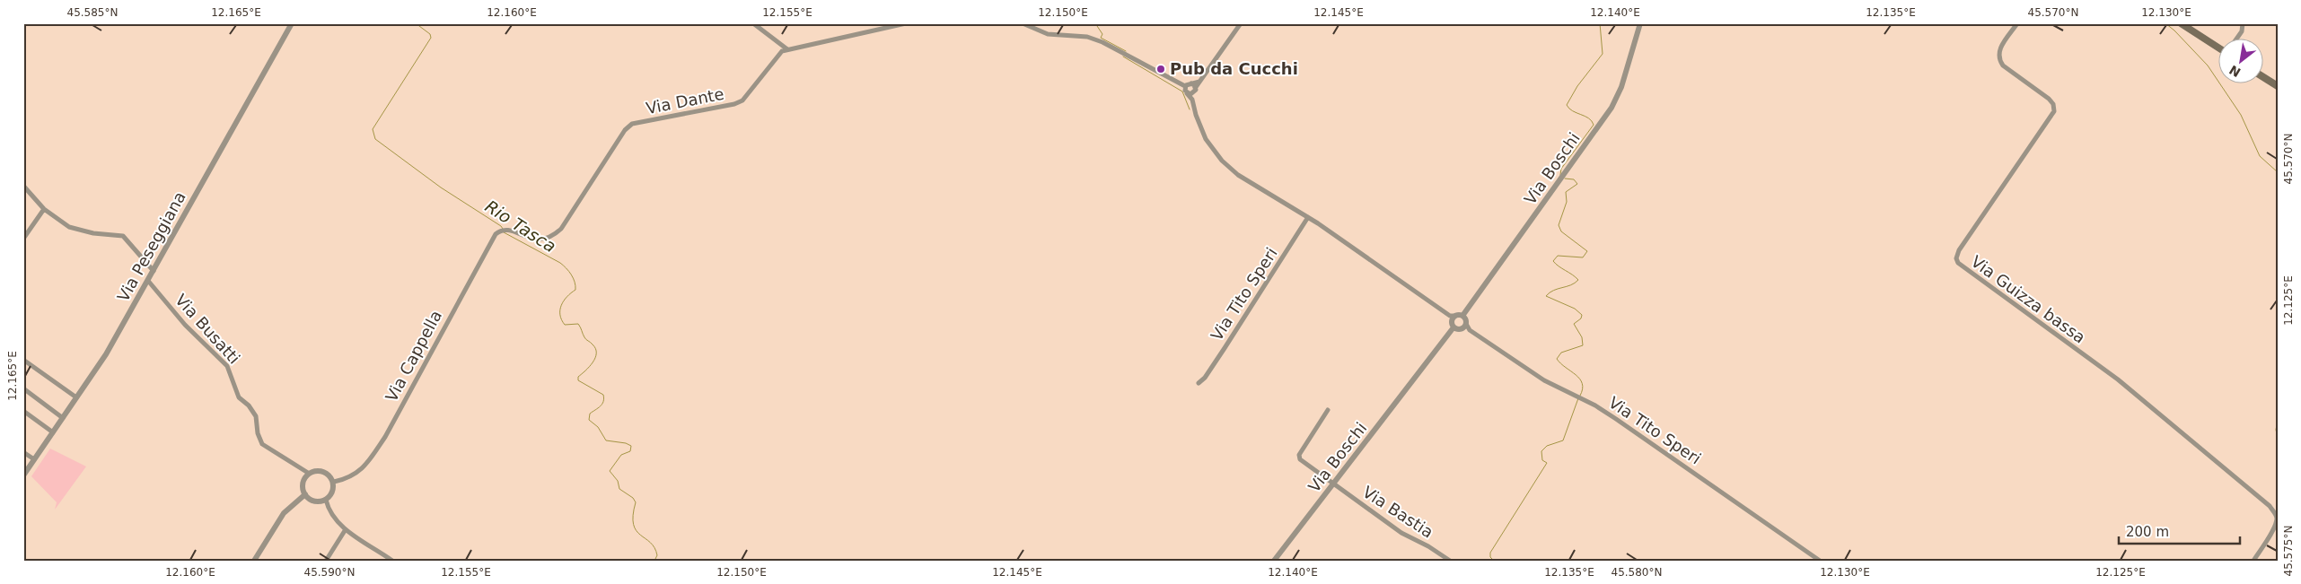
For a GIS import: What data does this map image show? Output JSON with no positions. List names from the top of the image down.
{
  "streets": {
    "street": [
      "Via Dante",
      "Via Boschi",
      "Via Peseggiana",
      "Via Tito Speri",
      "Via Guizza bassa",
      "Via Busatti",
      "Via Cappella",
      "Via Bastia"
    ]
  },
  "crossings": [
    ["Via Dante", "Via Cappella"],
    ["Via Boschi", "Via Bastia"],
    ["Via Peseggiana", "Via Busatti"],
    ["Via Busatti", "Via Cappella"]
  ],
  "water": ["Rio Tasca"],
  "places": ["Pub da Cucchi"],
  "scale_bar": "200 m",
  "north": "bottom left",
  "coordinates": [
    "45.585°N",
    "12.165°E",
    "12.160°E",
    "12.155°E",
    "12.150°E",
    "12.145°E",
    "12.140°E",
    "12.135°E",
    "45.570°N",
    "12.130°E",
    "12.125°E",
    "45.575°N",
    "45.590°N",
    "45.580°N"
  ]
}
